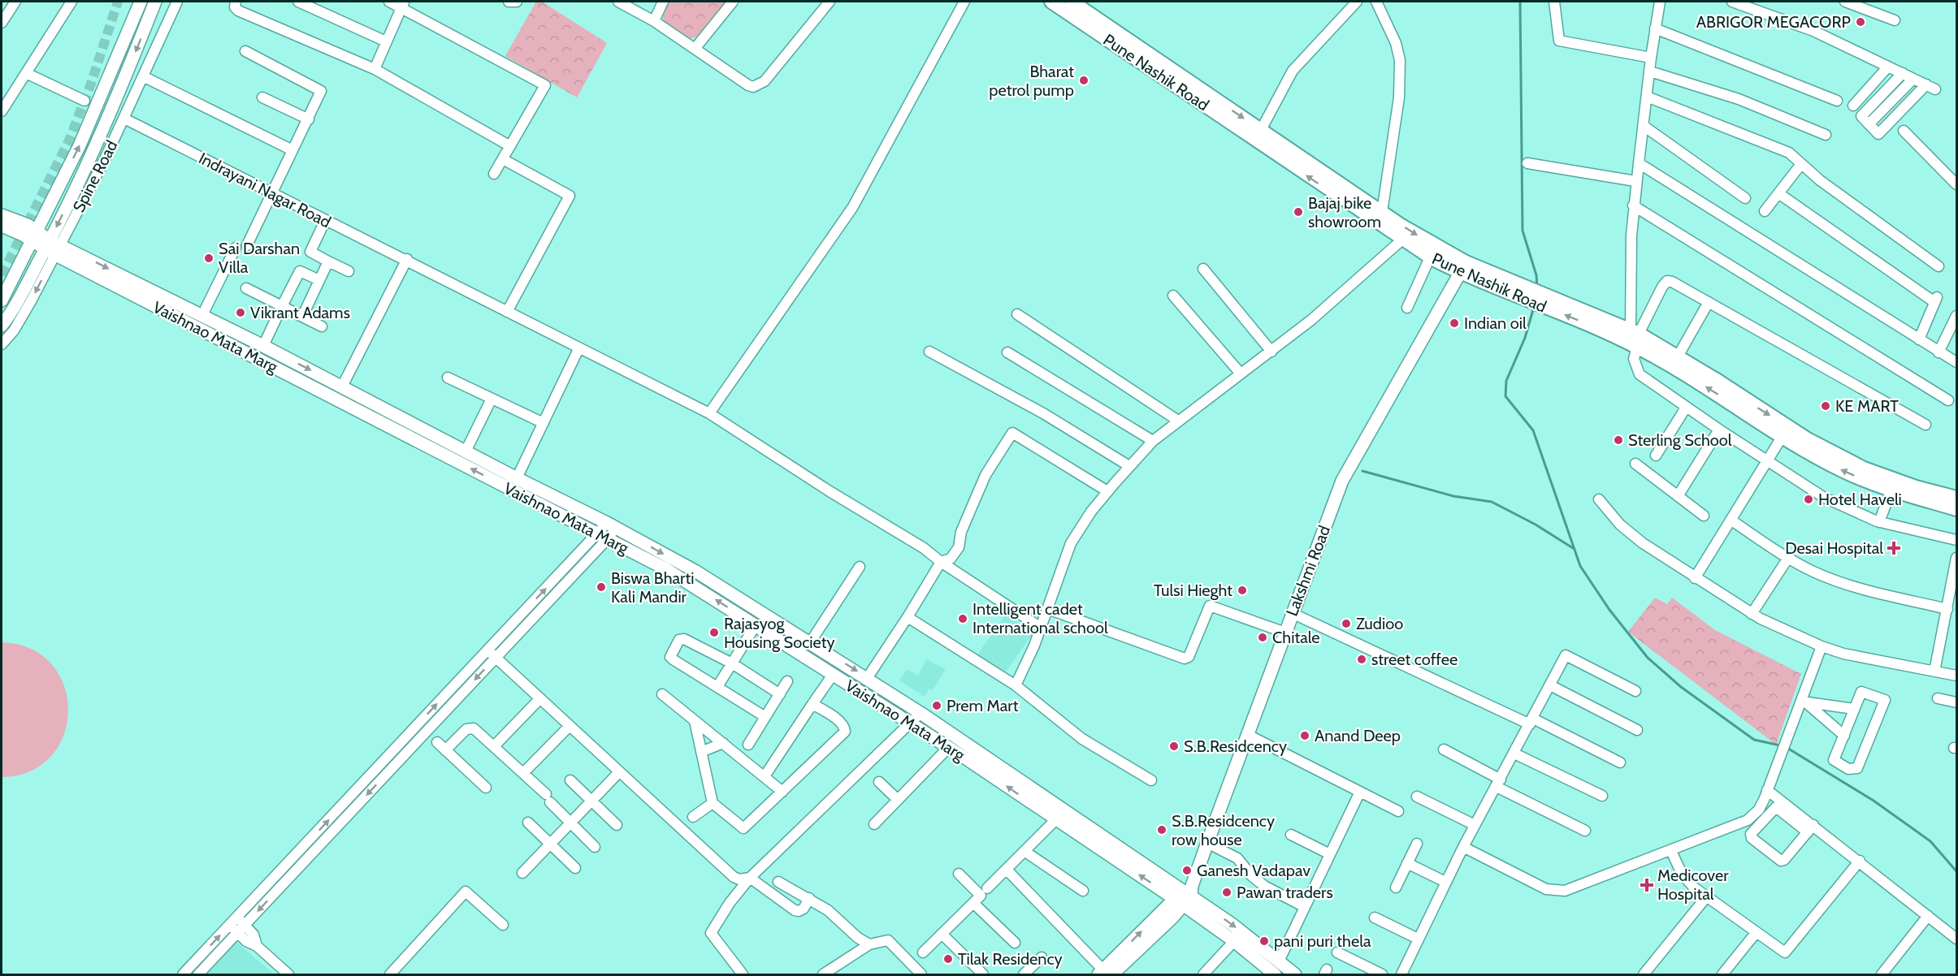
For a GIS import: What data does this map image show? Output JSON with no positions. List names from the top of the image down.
{
  "streets": {
    "highway": ["Pune Nashik Road"],
    "main road": ["Spine Road", "Vaishnao Mata Marg", "Lakshmi Road"],
    "street": ["Indrayani Nagar Road"]
  },
  "crossings": [
    ["Pune Nashik Road", "Lakshmi Road"],
    ["Spine Road", "Indrayani Nagar Road"],
    ["Spine Road", "Vaishnao Mata Marg"],
    ["Vaishnao Mata Marg", "Lakshmi Road"]
  ],
  "places": {
    "other": [
      "ABRIGOR MEGACORP",
      "Bharat petrol pump",
      "Bajaj bike showroom",
      "Sai Darshan Villa",
      "Vikrant Adams",
      "Indian oil",
      "KE MART",
      "Sterling School",
      "Hotel Haveli",
      "Biswa Bharti Kali Mandir",
      "Tulsi Hieght",
      "Intelligent cadet International school",
      "Zudioo",
      "Rajasyog Housing Society",
      "Chitale",
      "street coffee",
      "Prem Mart",
      "Anand Deep",
      "S.B.Residcency",
      "S.B.Residcency row house",
      "Ganesh Vadapav",
      "Pawan traders",
      "pani puri thela",
      "Tilak Residency"
    ],
    "health": ["Desai Hospital", "Medicover Hospital"]
  }
}
